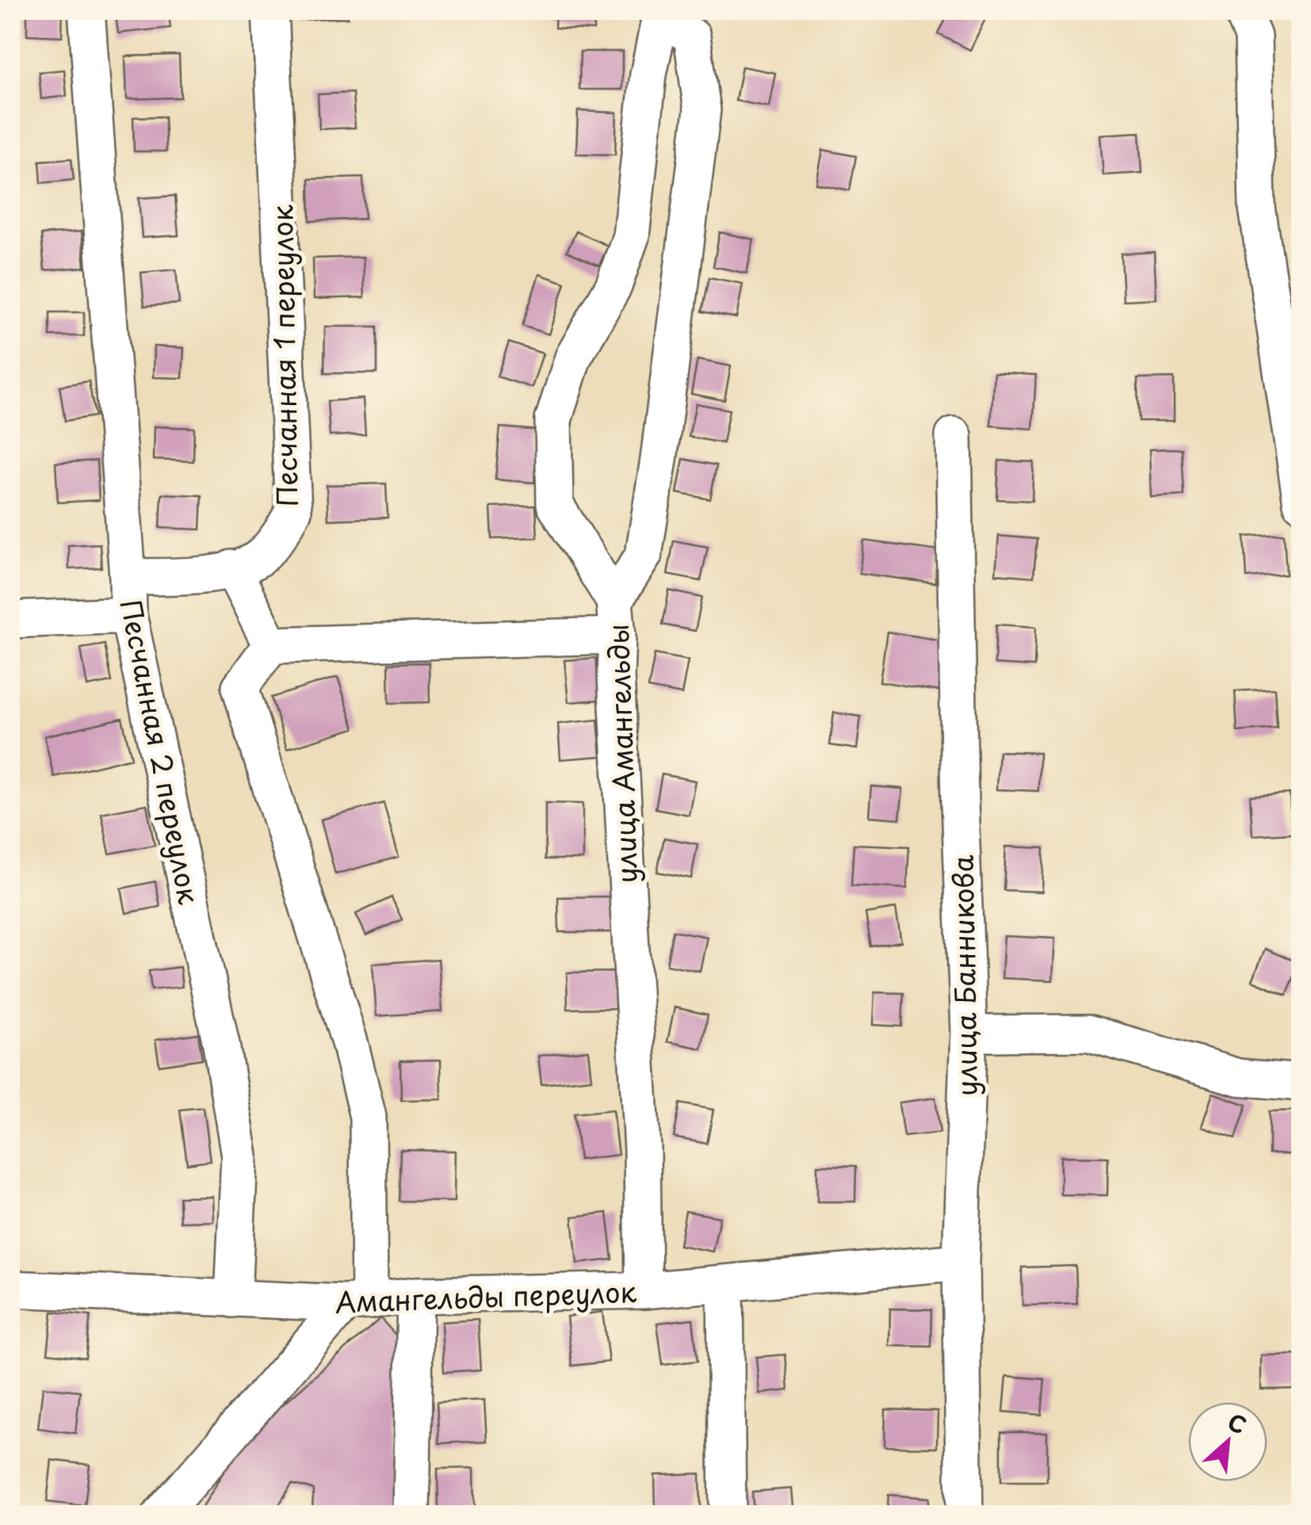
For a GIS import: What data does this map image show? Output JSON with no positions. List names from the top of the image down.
{
  "streets": {
    "street": [
      "Песчанная 1 переулок",
      "Песчанная 2 переулок",
      "улица Амангельды",
      "улица Банникова",
      "Амангельды переулок"
    ]
  },
  "crossings": [
    ["Песчанная 1 переулок", "Песчанная 2 переулок"],
    ["Песчанная 2 переулок", "Амангельды переулок"],
    ["улица Амангельды", "Амангельды переулок"],
    ["улица Банникова", "Амангельды переулок"]
  ],
  "north": "top right"
}
